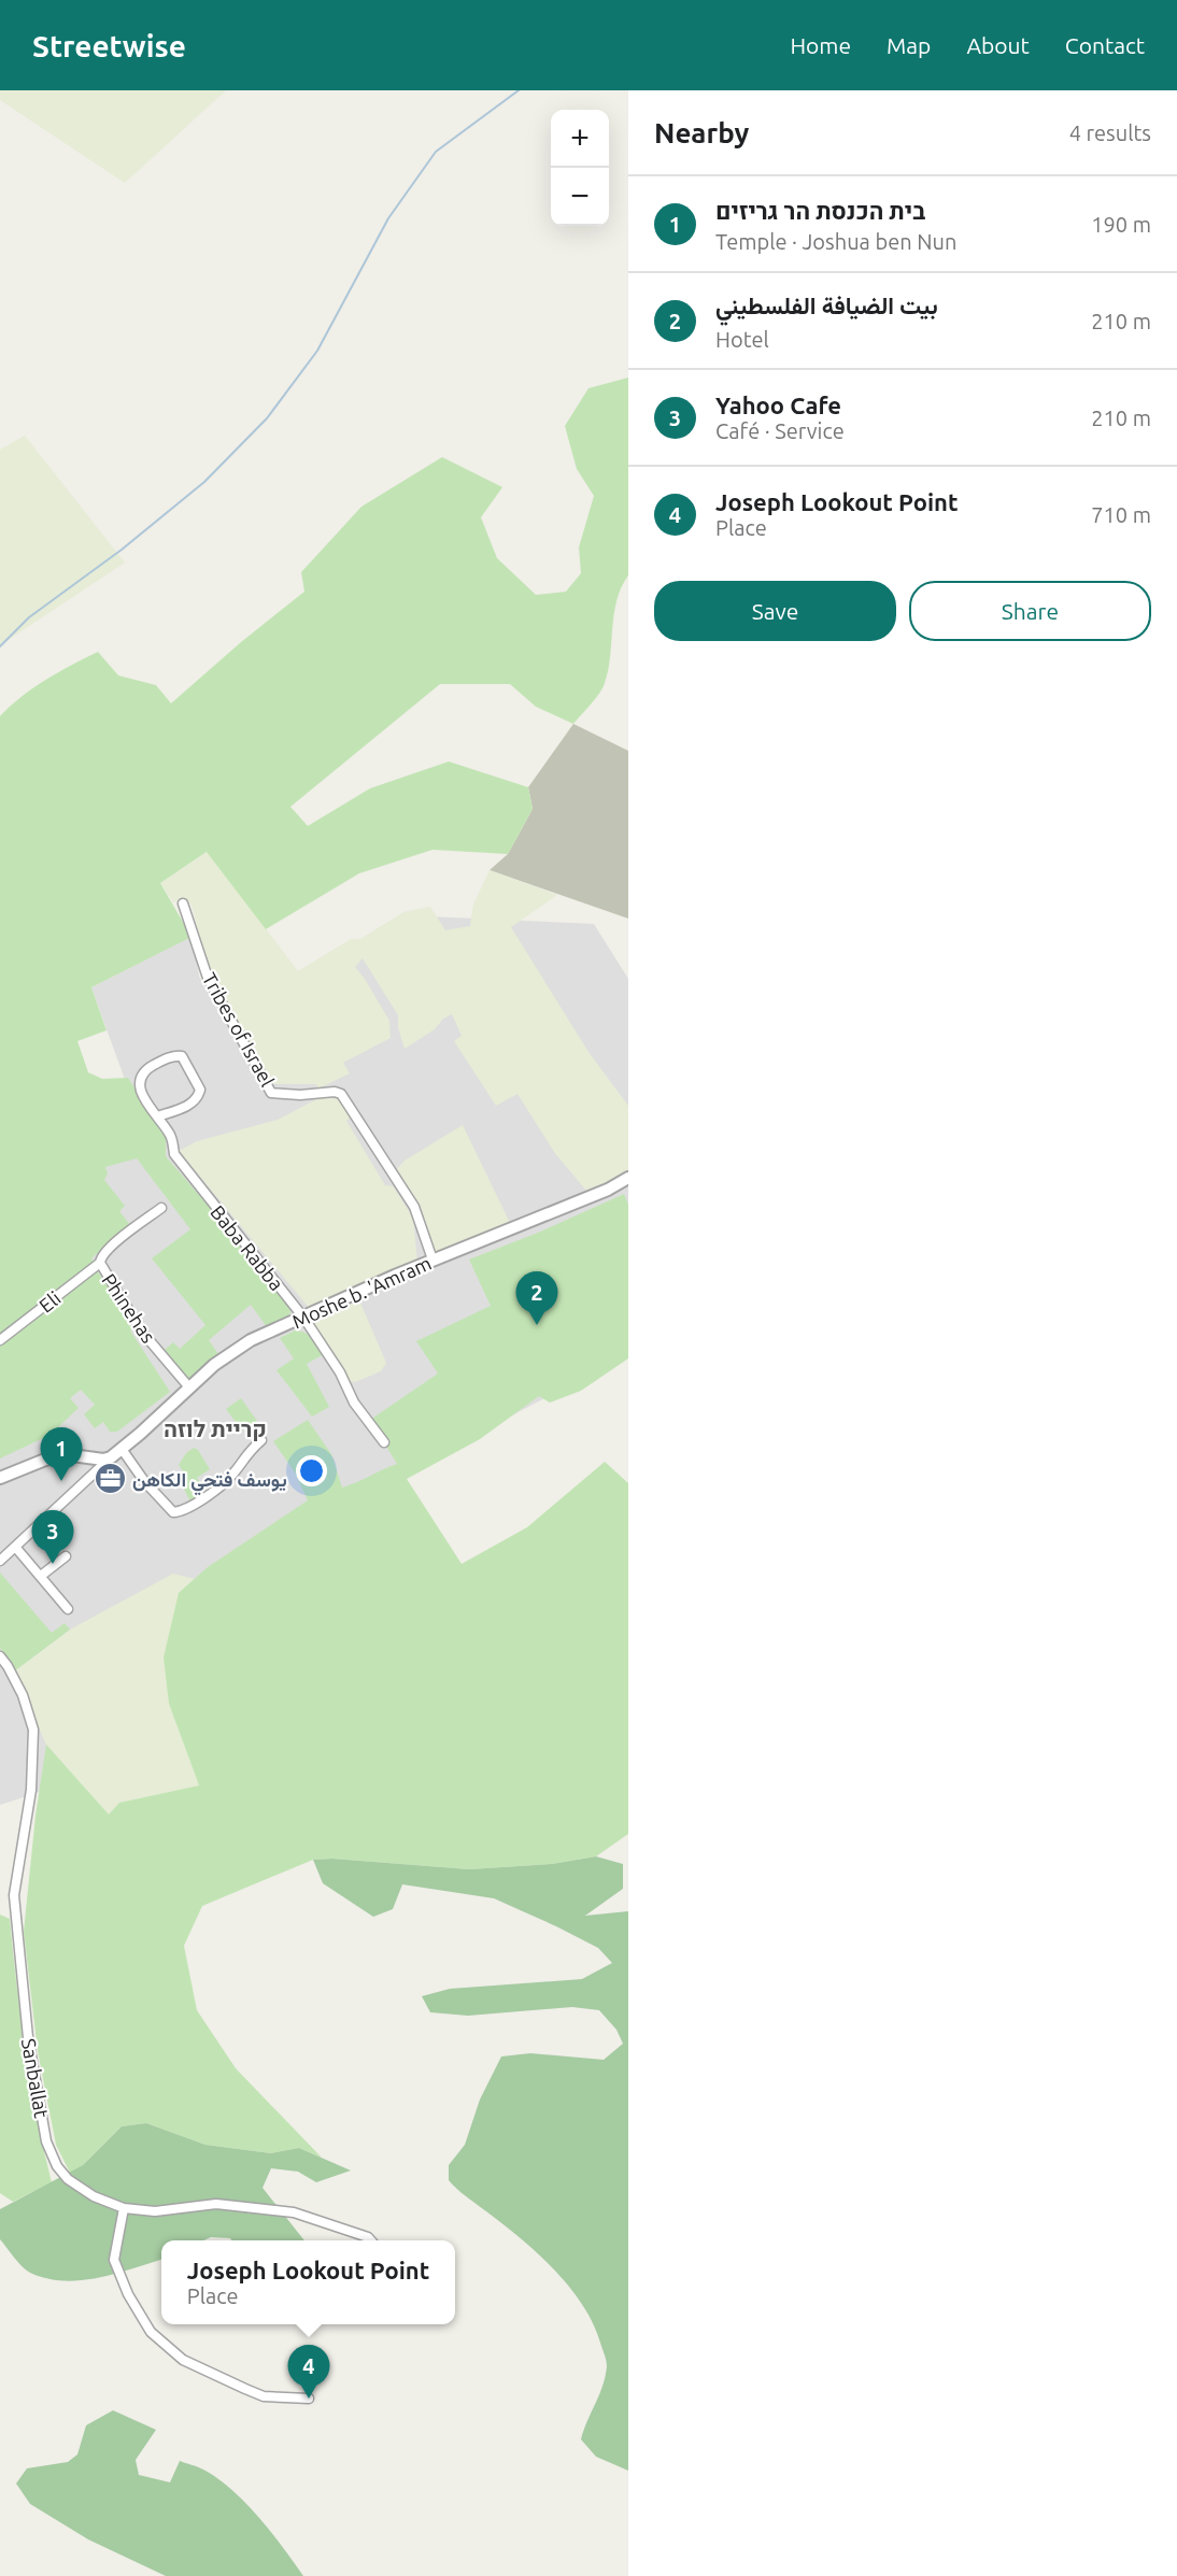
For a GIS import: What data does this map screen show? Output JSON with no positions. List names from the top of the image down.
{
  "streets": {
    "street": [
      "Tribes of Israel",
      "Baba Rabba",
      "Moshe b. 'Amram",
      "Eli",
      "Phinehas",
      "Sanballat"
    ]
  },
  "crossings": [
    ["Tribes of Israel", "Moshe b. 'Amram"],
    ["Baba Rabba", "Moshe b. 'Amram"],
    ["Moshe b. 'Amram", "Phinehas"],
    ["Eli", "Phinehas"]
  ],
  "districts": ["קריית לוזה"],
  "places": {
    "office": ["يوسف فتحي الكاهن"]
  },
  "page": {
    "header": "Streetwise",
    "nav": [
      "Home",
      "Map",
      "About",
      "Contact"
    ],
    "heading": ["Nearby", "4 results"],
    "map_buttons": ["+", "−"],
    "list": [
      {
        "mark": "1",
        "name": "בית הכנסת הר גריזים",
        "note": "Temple · Joshua ben Nun",
        "value": "190 m"
      },
      {
        "mark": "2",
        "name": "بيت الضيافة الفلسطيني",
        "note": "Hotel",
        "value": "210 m"
      },
      {
        "mark": "3",
        "name": "Yahoo Cafe",
        "note": "Café · Service",
        "value": "210 m"
      },
      {
        "mark": "4",
        "name": "Joseph Lookout Point",
        "note": "Place",
        "value": "710 m"
      }
    ],
    "buttons": ["Save", "Share"],
    "pins": [
      "2",
      "1",
      "3",
      "4"
    ],
    "popup": ["Joseph Lookout Point", "Place"]
  }
}
